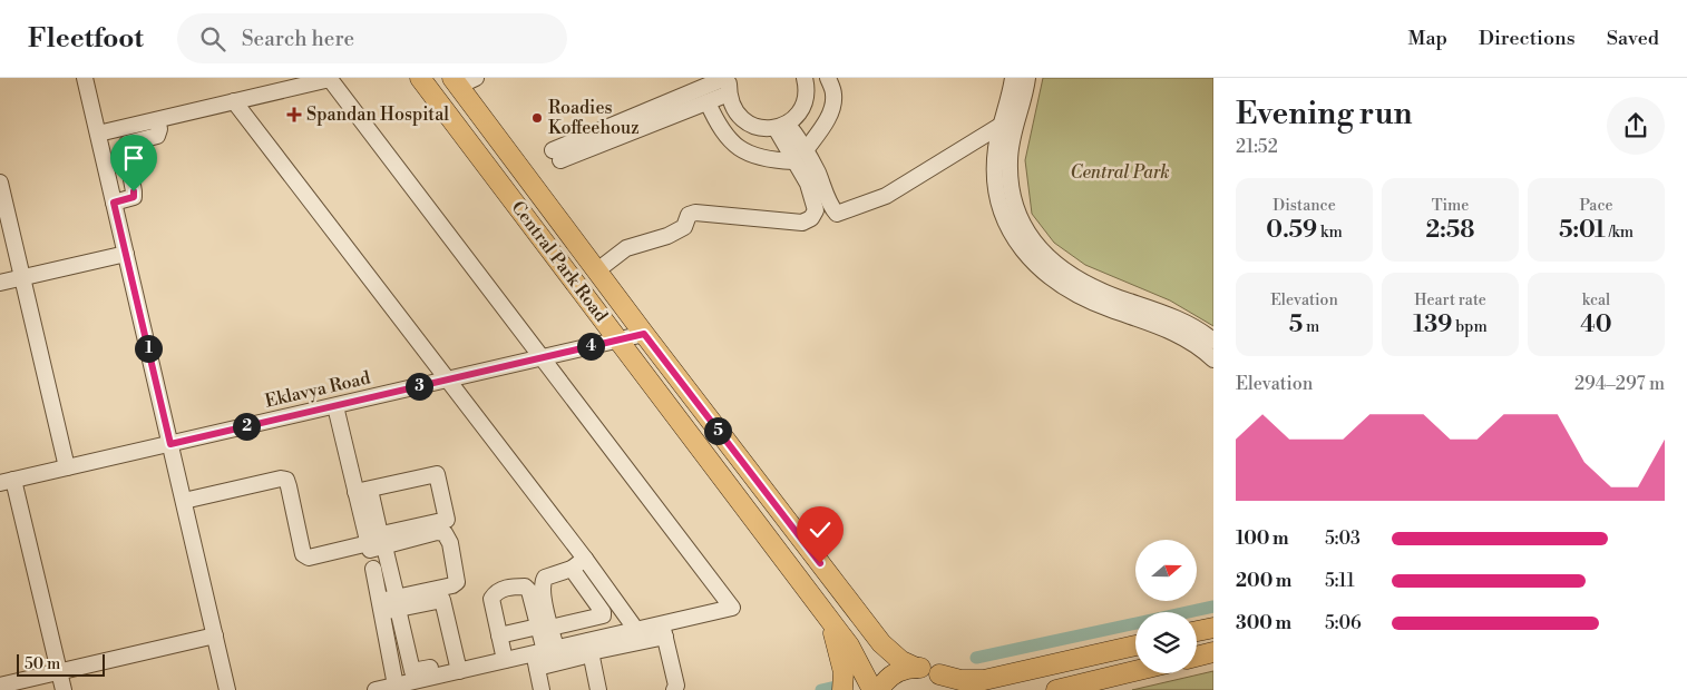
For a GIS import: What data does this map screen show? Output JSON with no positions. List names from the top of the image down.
{
  "streets": {
    "main road": ["Central Park Road"],
    "street": ["Eklavya Road"]
  },
  "crossings": [
    ["Central Park Road", "Eklavya Road"]
  ],
  "parks": ["Central Park"],
  "places": {
    "health": ["Spandan Hospital"],
    "other": ["Roadies Koffeehouz"]
  },
  "scale_bar": "50 m",
  "north": "right",
  "page": {
    "header": "Fleetfoot",
    "search": "Search here",
    "nav": ["Map", "Directions", "Saved"],
    "heading": ["Evening run", "21:52"],
    "stats": [
      ["Distance", "0.59 km"],
      ["Time", "2:58"],
      ["Pace", "5:01 /km"],
      ["Elevation", "5 m"],
      ["Heart rate", "139 bpm"],
      ["kcal", "40"]
    ],
    "pins": [
      "4",
      "1",
      "3",
      "2",
      "5"
    ],
    "chart": ["Elevation", "294–297 m"],
    "list": [
      {
        "name": "100 m",
        "note": "5:03"
      },
      {
        "name": "200 m",
        "note": "5:11"
      },
      {
        "name": "300 m",
        "note": "5:06"
      }
    ],
    "scale": "50 m"
  }
}
